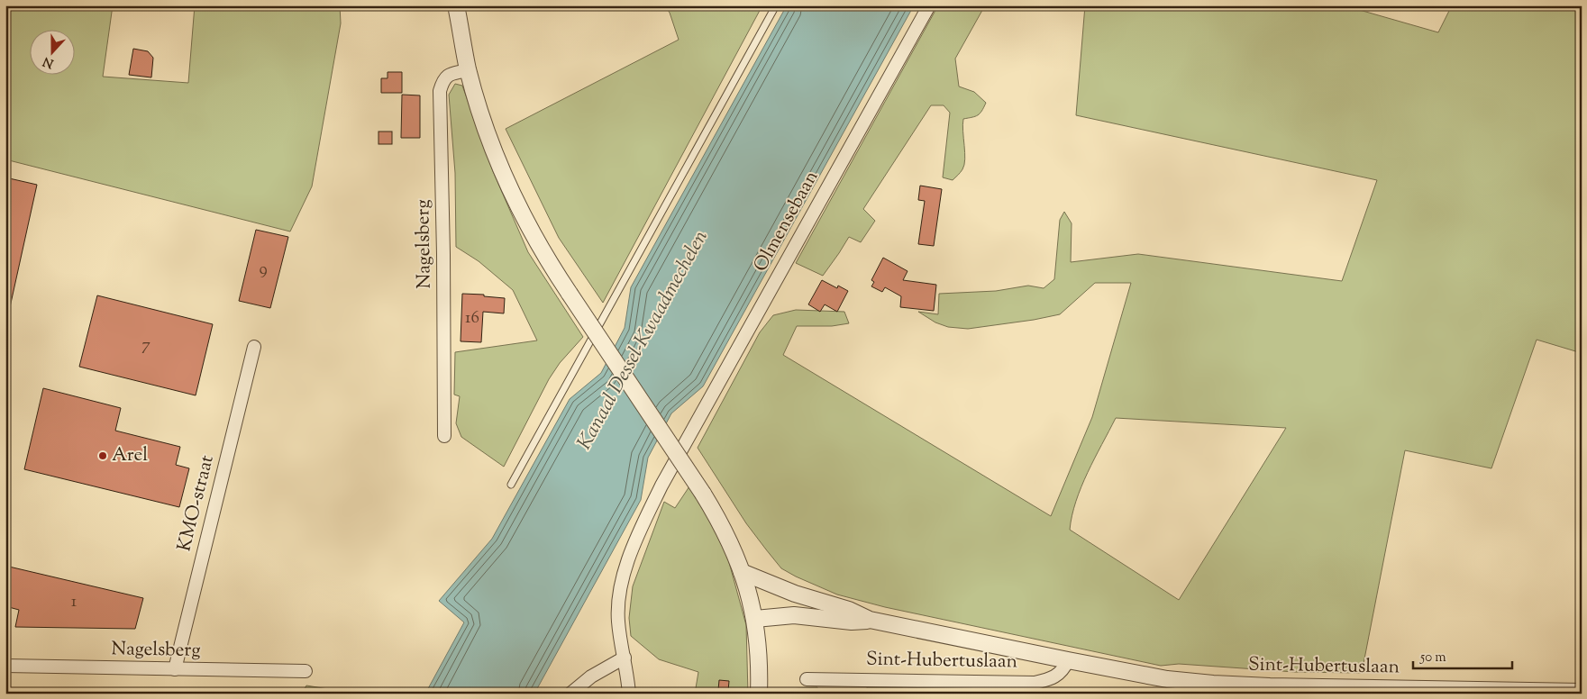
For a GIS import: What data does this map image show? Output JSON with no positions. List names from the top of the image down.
{
  "streets": {
    "street": [
      "Olmensebaan",
      "Nagelsberg",
      "KMO-straat",
      "Sint-Hubertuslaan"
    ]
  },
  "crossings": [
    ["Nagelsberg", "KMO-straat"]
  ],
  "water": ["Kanaal Dessel-Kwaadmechelen"],
  "places": ["Arel"],
  "house_numbers": [
    "9",
    "16",
    "7",
    "1"
  ],
  "scale_bar": "50 m",
  "north": "bottom"
}
